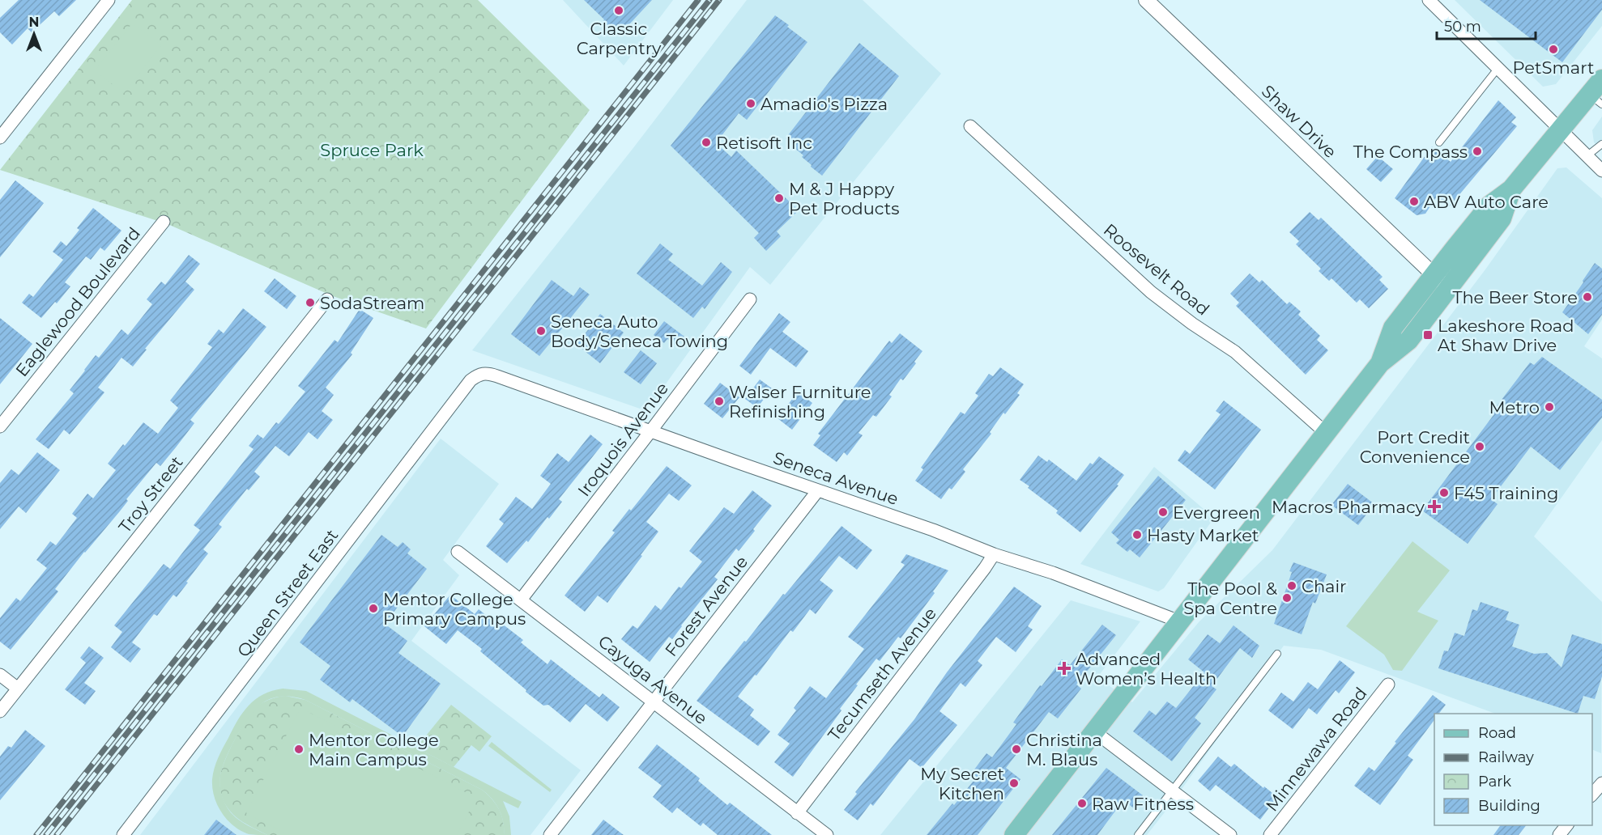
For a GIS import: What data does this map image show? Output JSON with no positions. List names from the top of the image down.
{
  "streets": {
    "street": [
      "Shaw Drive",
      "Roosevelt Road",
      "Eaglewood Boulevard",
      "Iroquois Avenue",
      "Seneca Avenue",
      "Troy Street",
      "Queen Street East",
      "Forest Avenue",
      "Tecumseth Avenue",
      "Cayuga Avenue",
      "Minnewawa Road"
    ]
  },
  "crossings": [
    ["Iroquois Avenue", "Seneca Avenue"],
    ["Iroquois Avenue", "Cayuga Avenue"],
    ["Seneca Avenue", "Queen Street East"],
    ["Seneca Avenue", "Forest Avenue"],
    ["Seneca Avenue", "Tecumseth Avenue"],
    ["Forest Avenue", "Cayuga Avenue"],
    ["Tecumseth Avenue", "Cayuga Avenue"]
  ],
  "parks": ["Spruce Park"],
  "places": {
    "other": [
      "Classic Carpentry",
      "PetSmart",
      "Amadio's Pizza",
      "Retisoft Inc",
      "The Compass",
      "M & J Happy Pet Products",
      "ABV Auto Care",
      "The Beer Store",
      "SodaStream",
      "Seneca Auto Body/Seneca Towing",
      "Walser Furniture Refinishing",
      "Metro",
      "Port Credit Convenience",
      "F45 Training",
      "Evergreen",
      "Hasty Market",
      "Chair",
      "The Pool & Spa Centre",
      "Mentor College Primary Campus",
      "Mentor College Main Campus",
      "Christina M. Blaus",
      "My Secret Kitchen",
      "Raw Fitness"
    ],
    "transit": ["Lakeshore Road At Shaw Drive"],
    "health": ["Macros Pharmacy", "Advanced Women’s Health"]
  },
  "legend": [
    "Road",
    "Railway",
    "Park",
    "Building"
  ],
  "scale_bar": "50 m",
  "north": "top"
}
